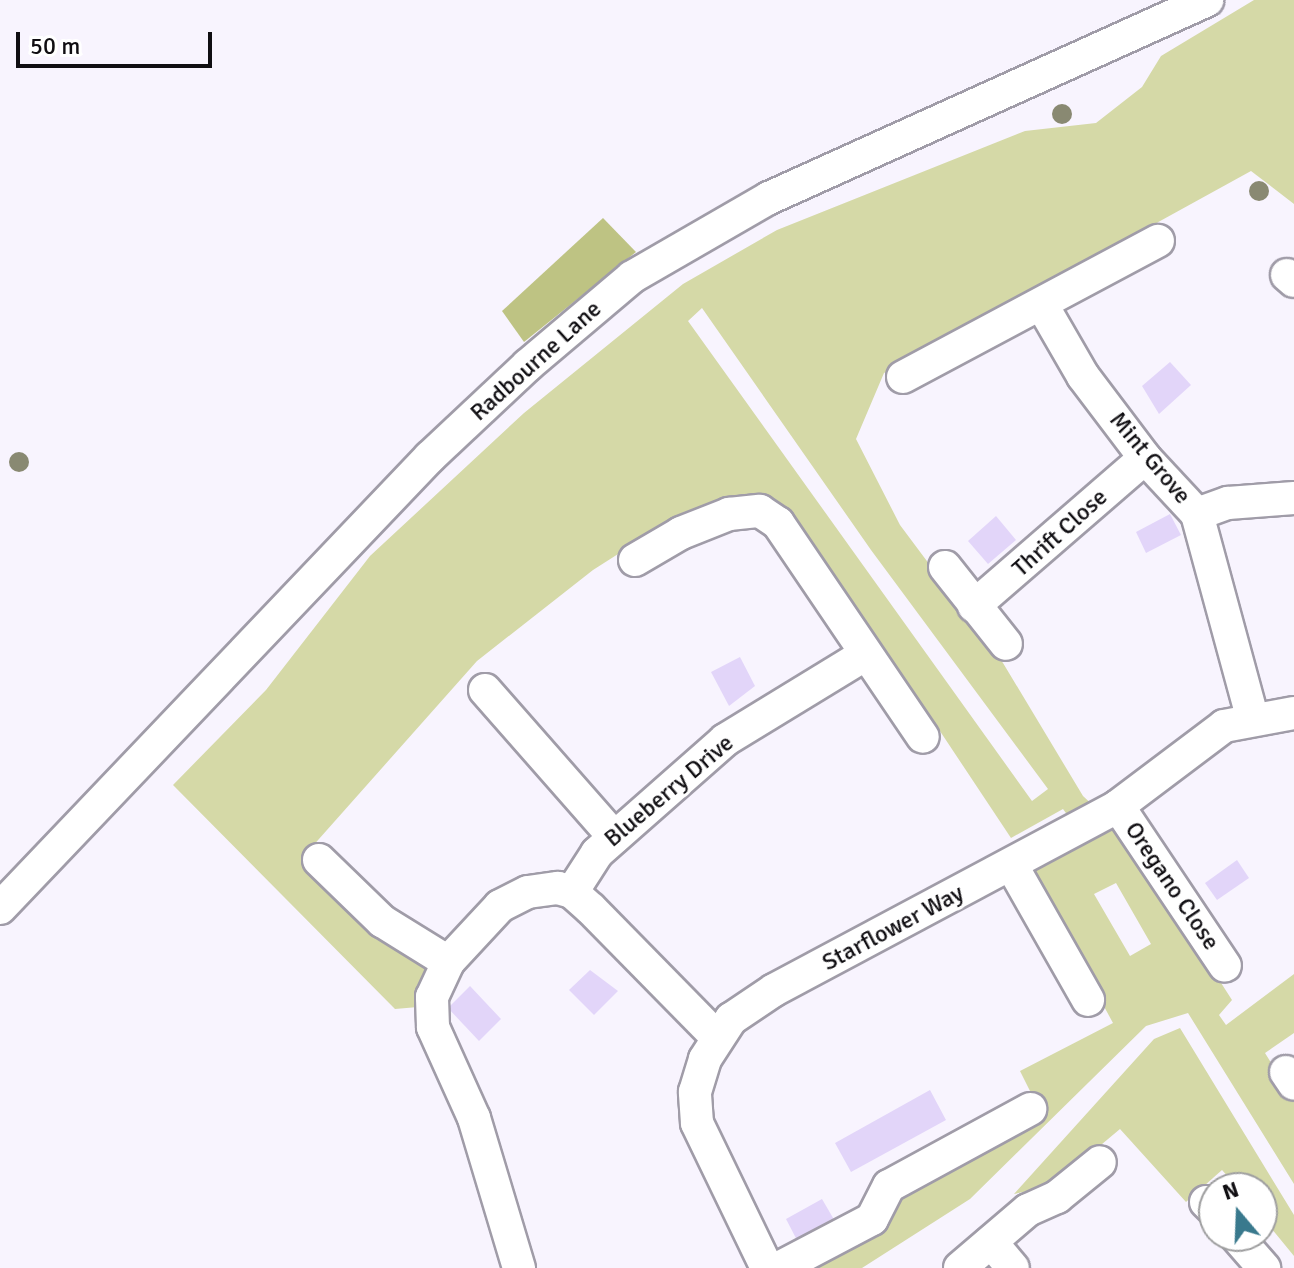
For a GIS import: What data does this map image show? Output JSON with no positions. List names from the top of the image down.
{
  "streets": {
    "street": [
      "Radbourne Lane",
      "Mint Grove",
      "Thrift Close",
      "Blueberry Drive",
      "Oregano Close",
      "Starflower Way"
    ]
  },
  "crossings": [
    ["Mint Grove", "Thrift Close"],
    ["Mint Grove", "Starflower Way"],
    ["Oregano Close", "Starflower Way"]
  ],
  "scale_bar": "50 m",
  "north": "top"
}
